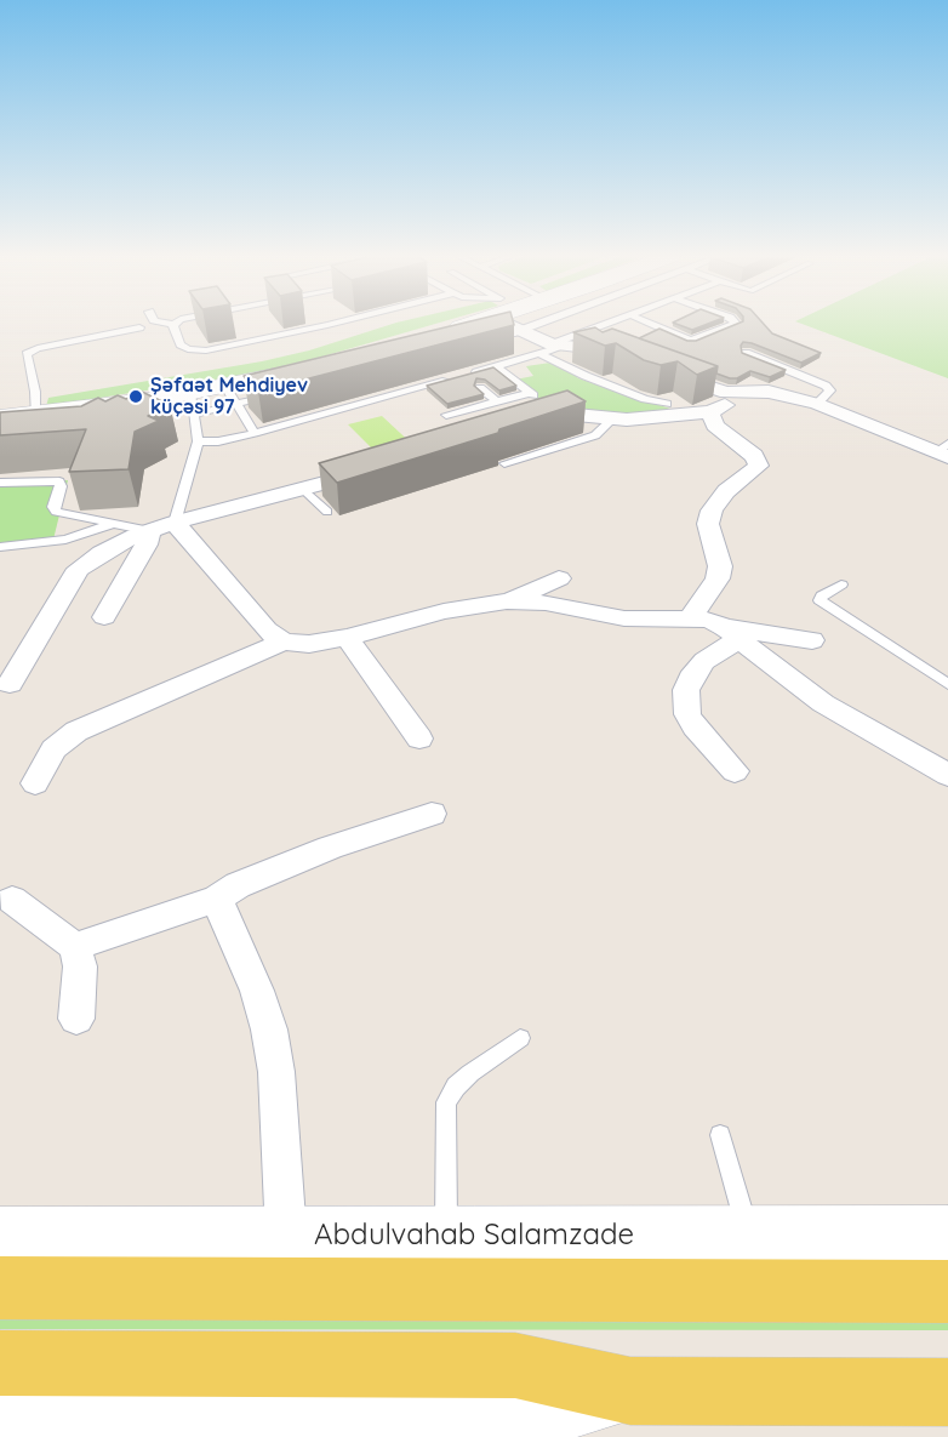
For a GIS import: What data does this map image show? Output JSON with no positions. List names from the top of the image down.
{
  "streets": {
    "main road": ["Abdulvahab Salamzade"]
  },
  "places": ["Şəfaət Mehdiyev küçəsi 97"]
}
